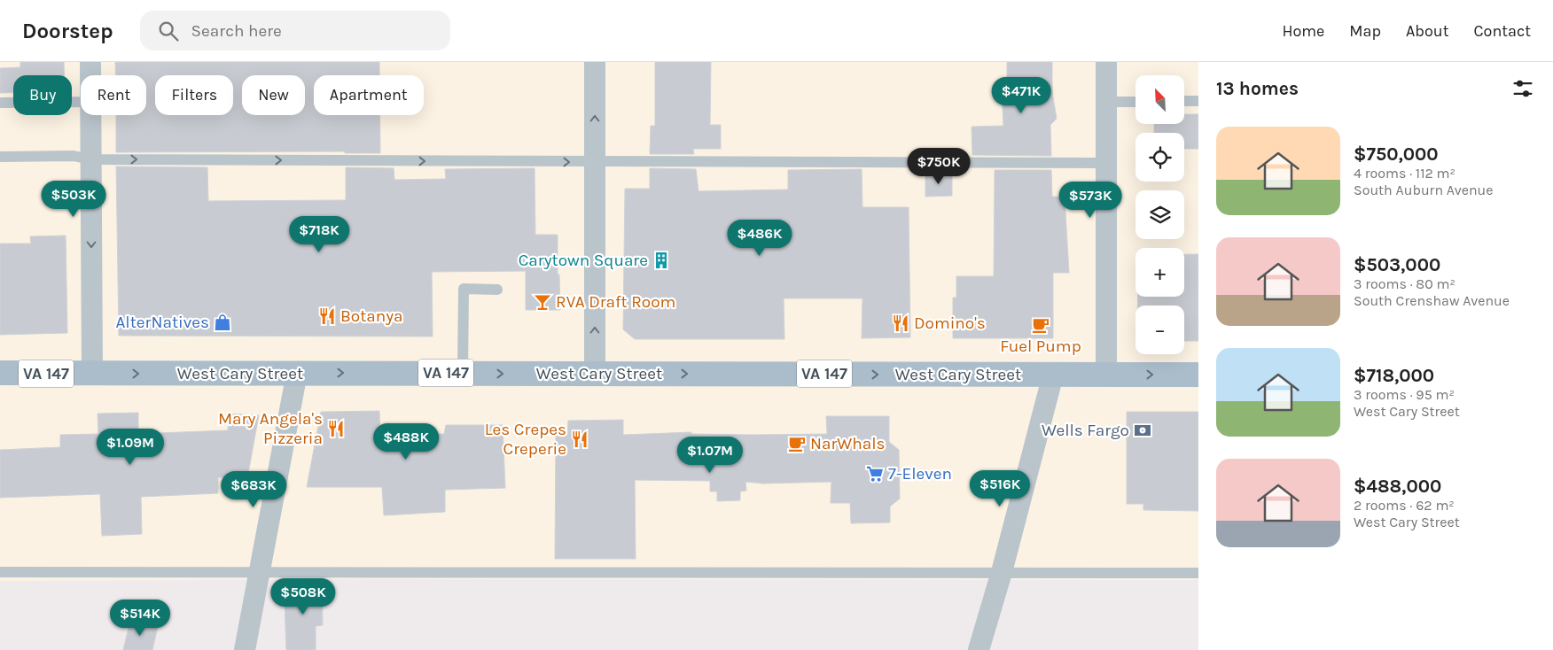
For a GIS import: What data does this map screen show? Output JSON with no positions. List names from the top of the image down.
{
  "streets": {
    "main road": ["VA 147", "West Cary Street"]
  },
  "one_way": ["West Cary Street"],
  "places": {
    "building": ["Carytown Square"],
    "bar": ["RVA Draft Room"],
    "restaurant": [
      "Botanya",
      "Domino's",
      "Mary Angela's Pizzeria",
      "Les Crepes Creperie"
    ],
    "shop": ["AlterNatives"],
    "cafe": ["Fuel Pump", "NarWhals"],
    "bank": ["Wells Fargo"],
    "supermarket": ["7-Eleven"]
  },
  "north": "top left",
  "page": {
    "header": "Doorstep",
    "search": "Search here",
    "nav": [
      "Home",
      "Map",
      "About",
      "Contact"
    ],
    "heading": "13 homes",
    "map_buttons": ["+", "−"],
    "chip": [
      "Buy",
      "Rent",
      "Filters",
      "New",
      "Apartment"
    ],
    "price": [
      "$471K",
      "$750K",
      "$503K",
      "$573K",
      "$718K",
      "$486K",
      "$488K",
      "$1.09M",
      "$1.07M",
      "$516K",
      "$683K",
      "$508K",
      "$514K"
    ],
    "list": [
      {
        "name": "$750,000",
        "note": "4 rooms · 112 m² · South Auburn Avenue"
      },
      {
        "name": "$503,000",
        "note": "3 rooms · 80 m² · South Crenshaw Avenue"
      },
      {
        "name": "$718,000",
        "note": "3 rooms · 95 m² · West Cary Street"
      },
      {
        "name": "$488,000",
        "note": "2 rooms · 62 m² · West Cary Street"
      }
    ]
  }
}
